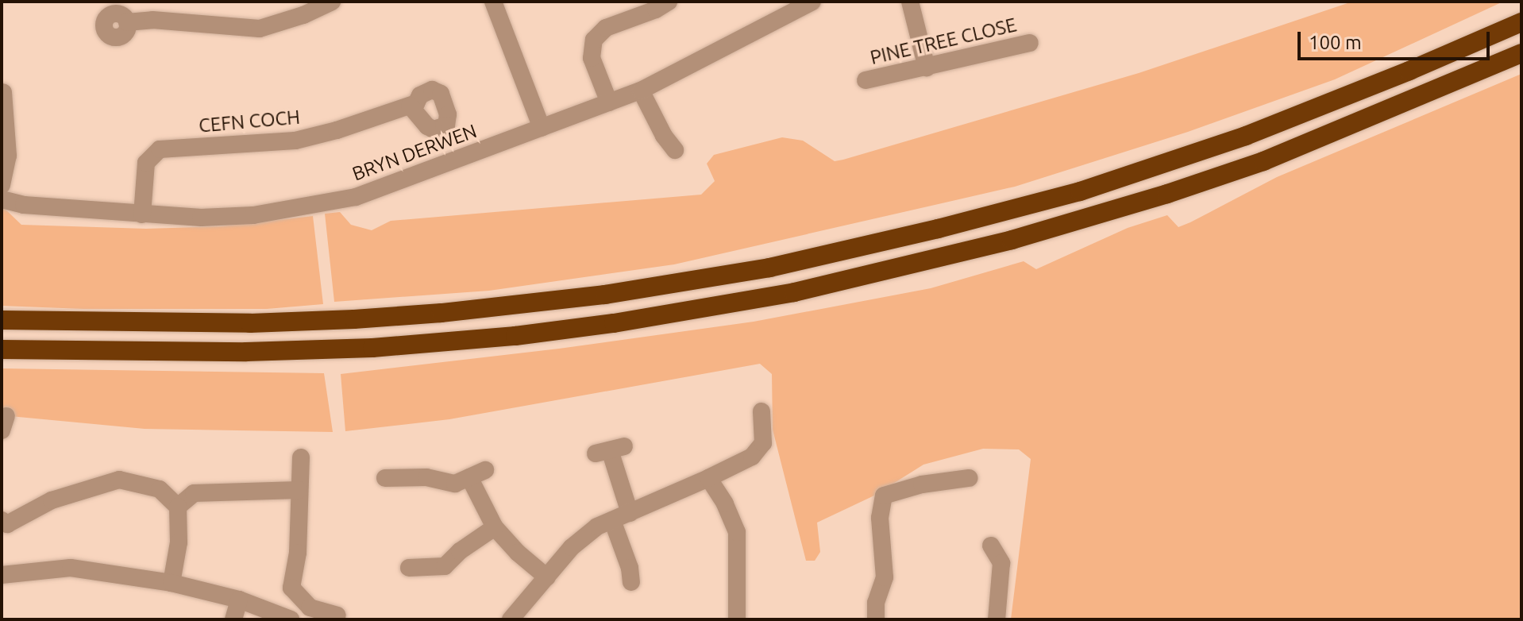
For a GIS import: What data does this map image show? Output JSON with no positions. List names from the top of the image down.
{
  "streets": {
    "street": ["PINE TREE CLOSE", "CEFN COCH", "BRYN DERWEN"]
  },
  "crossings": [
    ["CEFN COCH", "BRYN DERWEN"]
  ],
  "scale_bar": "100 m"
}
